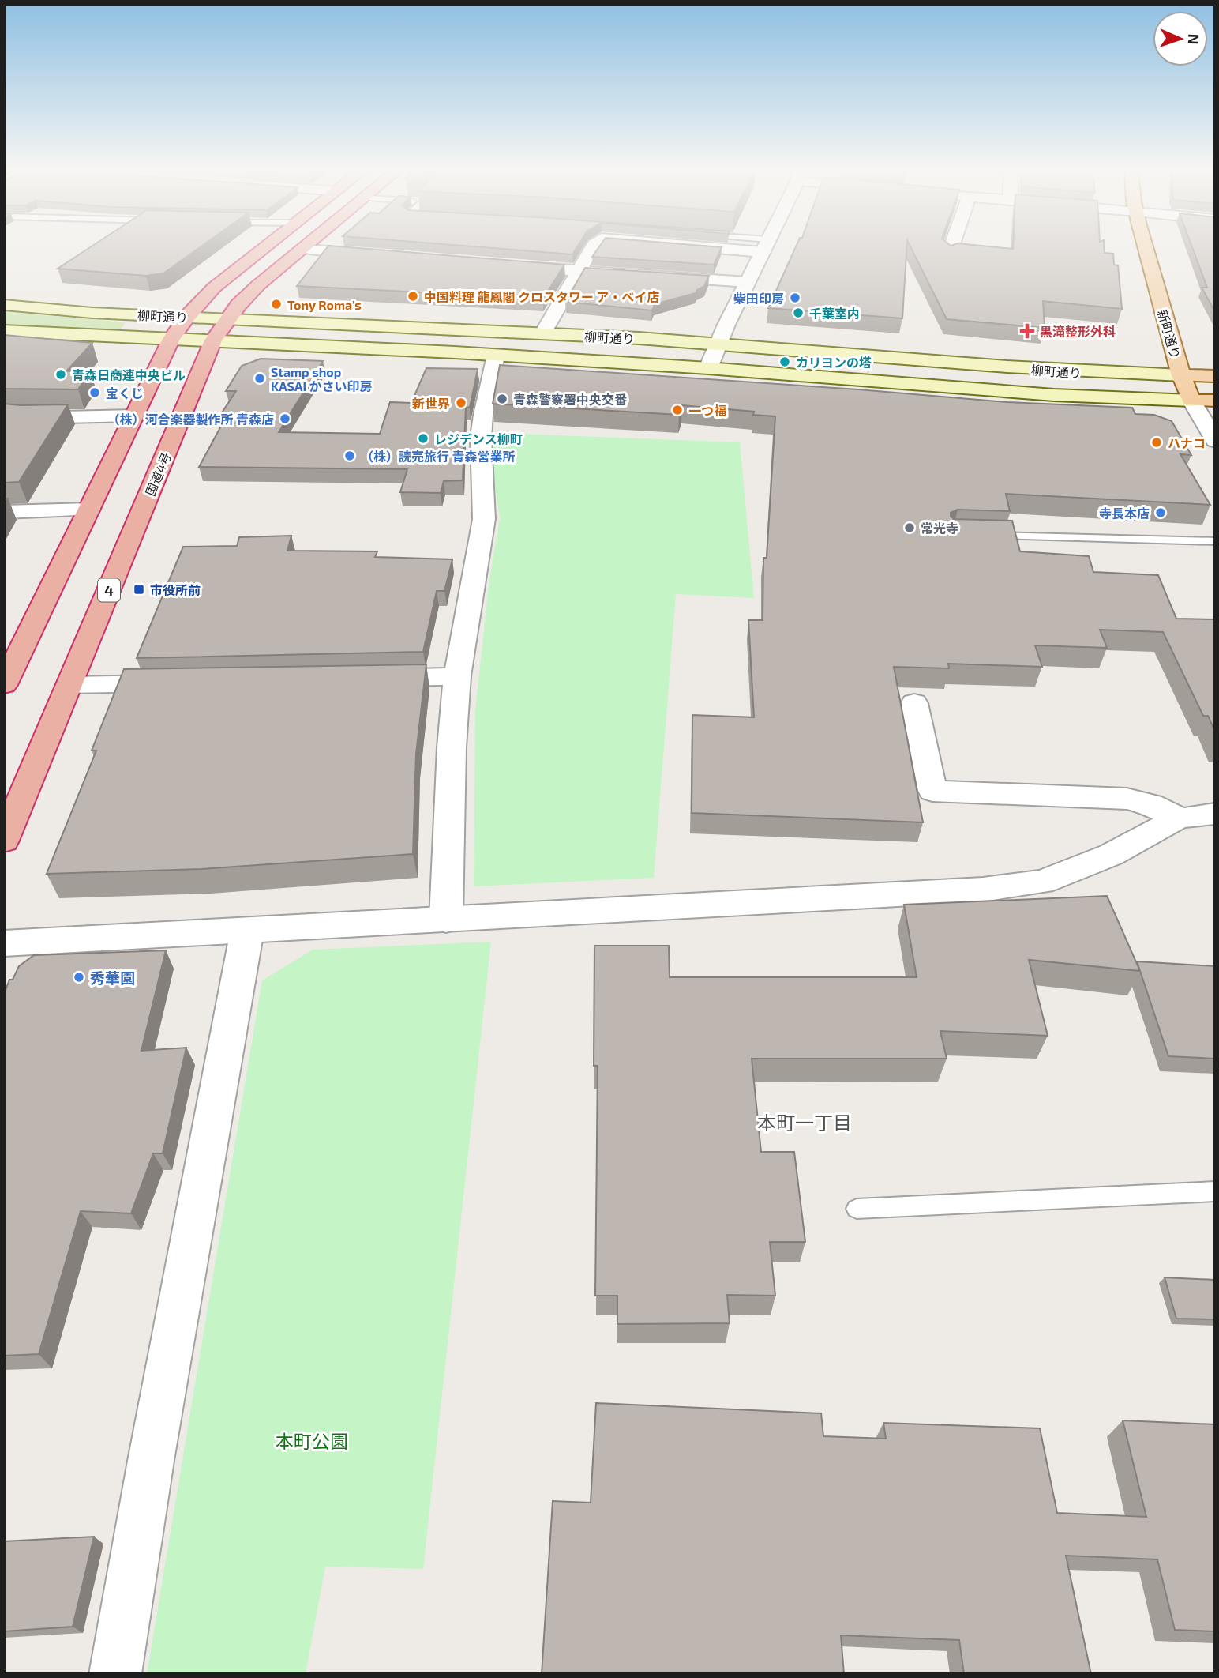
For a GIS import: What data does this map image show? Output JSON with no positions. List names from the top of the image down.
{
  "streets": {
    "highway": ["国道4号", "4"],
    "main road": ["柳町通り", "新町通り"]
  },
  "crossings": [
    ["柳町通り", "新町通り"],
    ["柳町通り", "国道4号"]
  ],
  "districts": ["本町一丁目"],
  "parks": ["本町公園"],
  "places": {
    "other": [
      "中国料理 龍鳳閣 クロスタワー ア・ベイ店",
      "柴田印房",
      "Tony Roma's",
      "千葉室内",
      "カリヨンの塔",
      "青森日商連中央ビル",
      "Stamp shop KASAI かさい印房",
      "宝くじ",
      "青森警察署中央交番",
      "新世界",
      "一つ福",
      "（株）河合楽器製作所 青森店",
      "レジデンス柳町",
      "ハナコ",
      "（株）読売旅行 青森営業所",
      "寺長本店",
      "常光寺",
      "秀華園"
    ],
    "health": ["黒滝整形外科"],
    "transit": ["市役所前"]
  },
  "north": "right"
}
